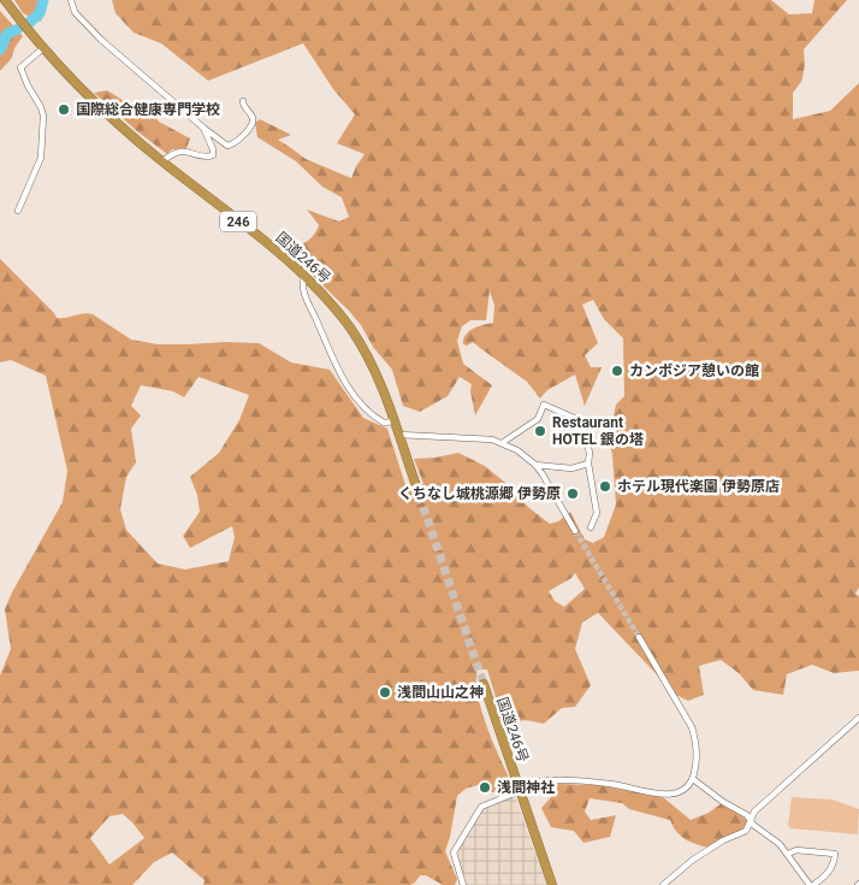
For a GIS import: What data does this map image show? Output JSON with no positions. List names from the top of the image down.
{
  "streets": {
    "highway": ["246", "国道246号"]
  },
  "places": [
    "国際総合健康専門学校",
    "カンボジア憩いの館",
    "Restaurant HOTEL 銀の塔",
    "ホテル現代楽園 伊勢原店",
    "くちなし城桃源郷 伊勢原",
    "浅間山山之神",
    "浅間神社"
  ]
}
